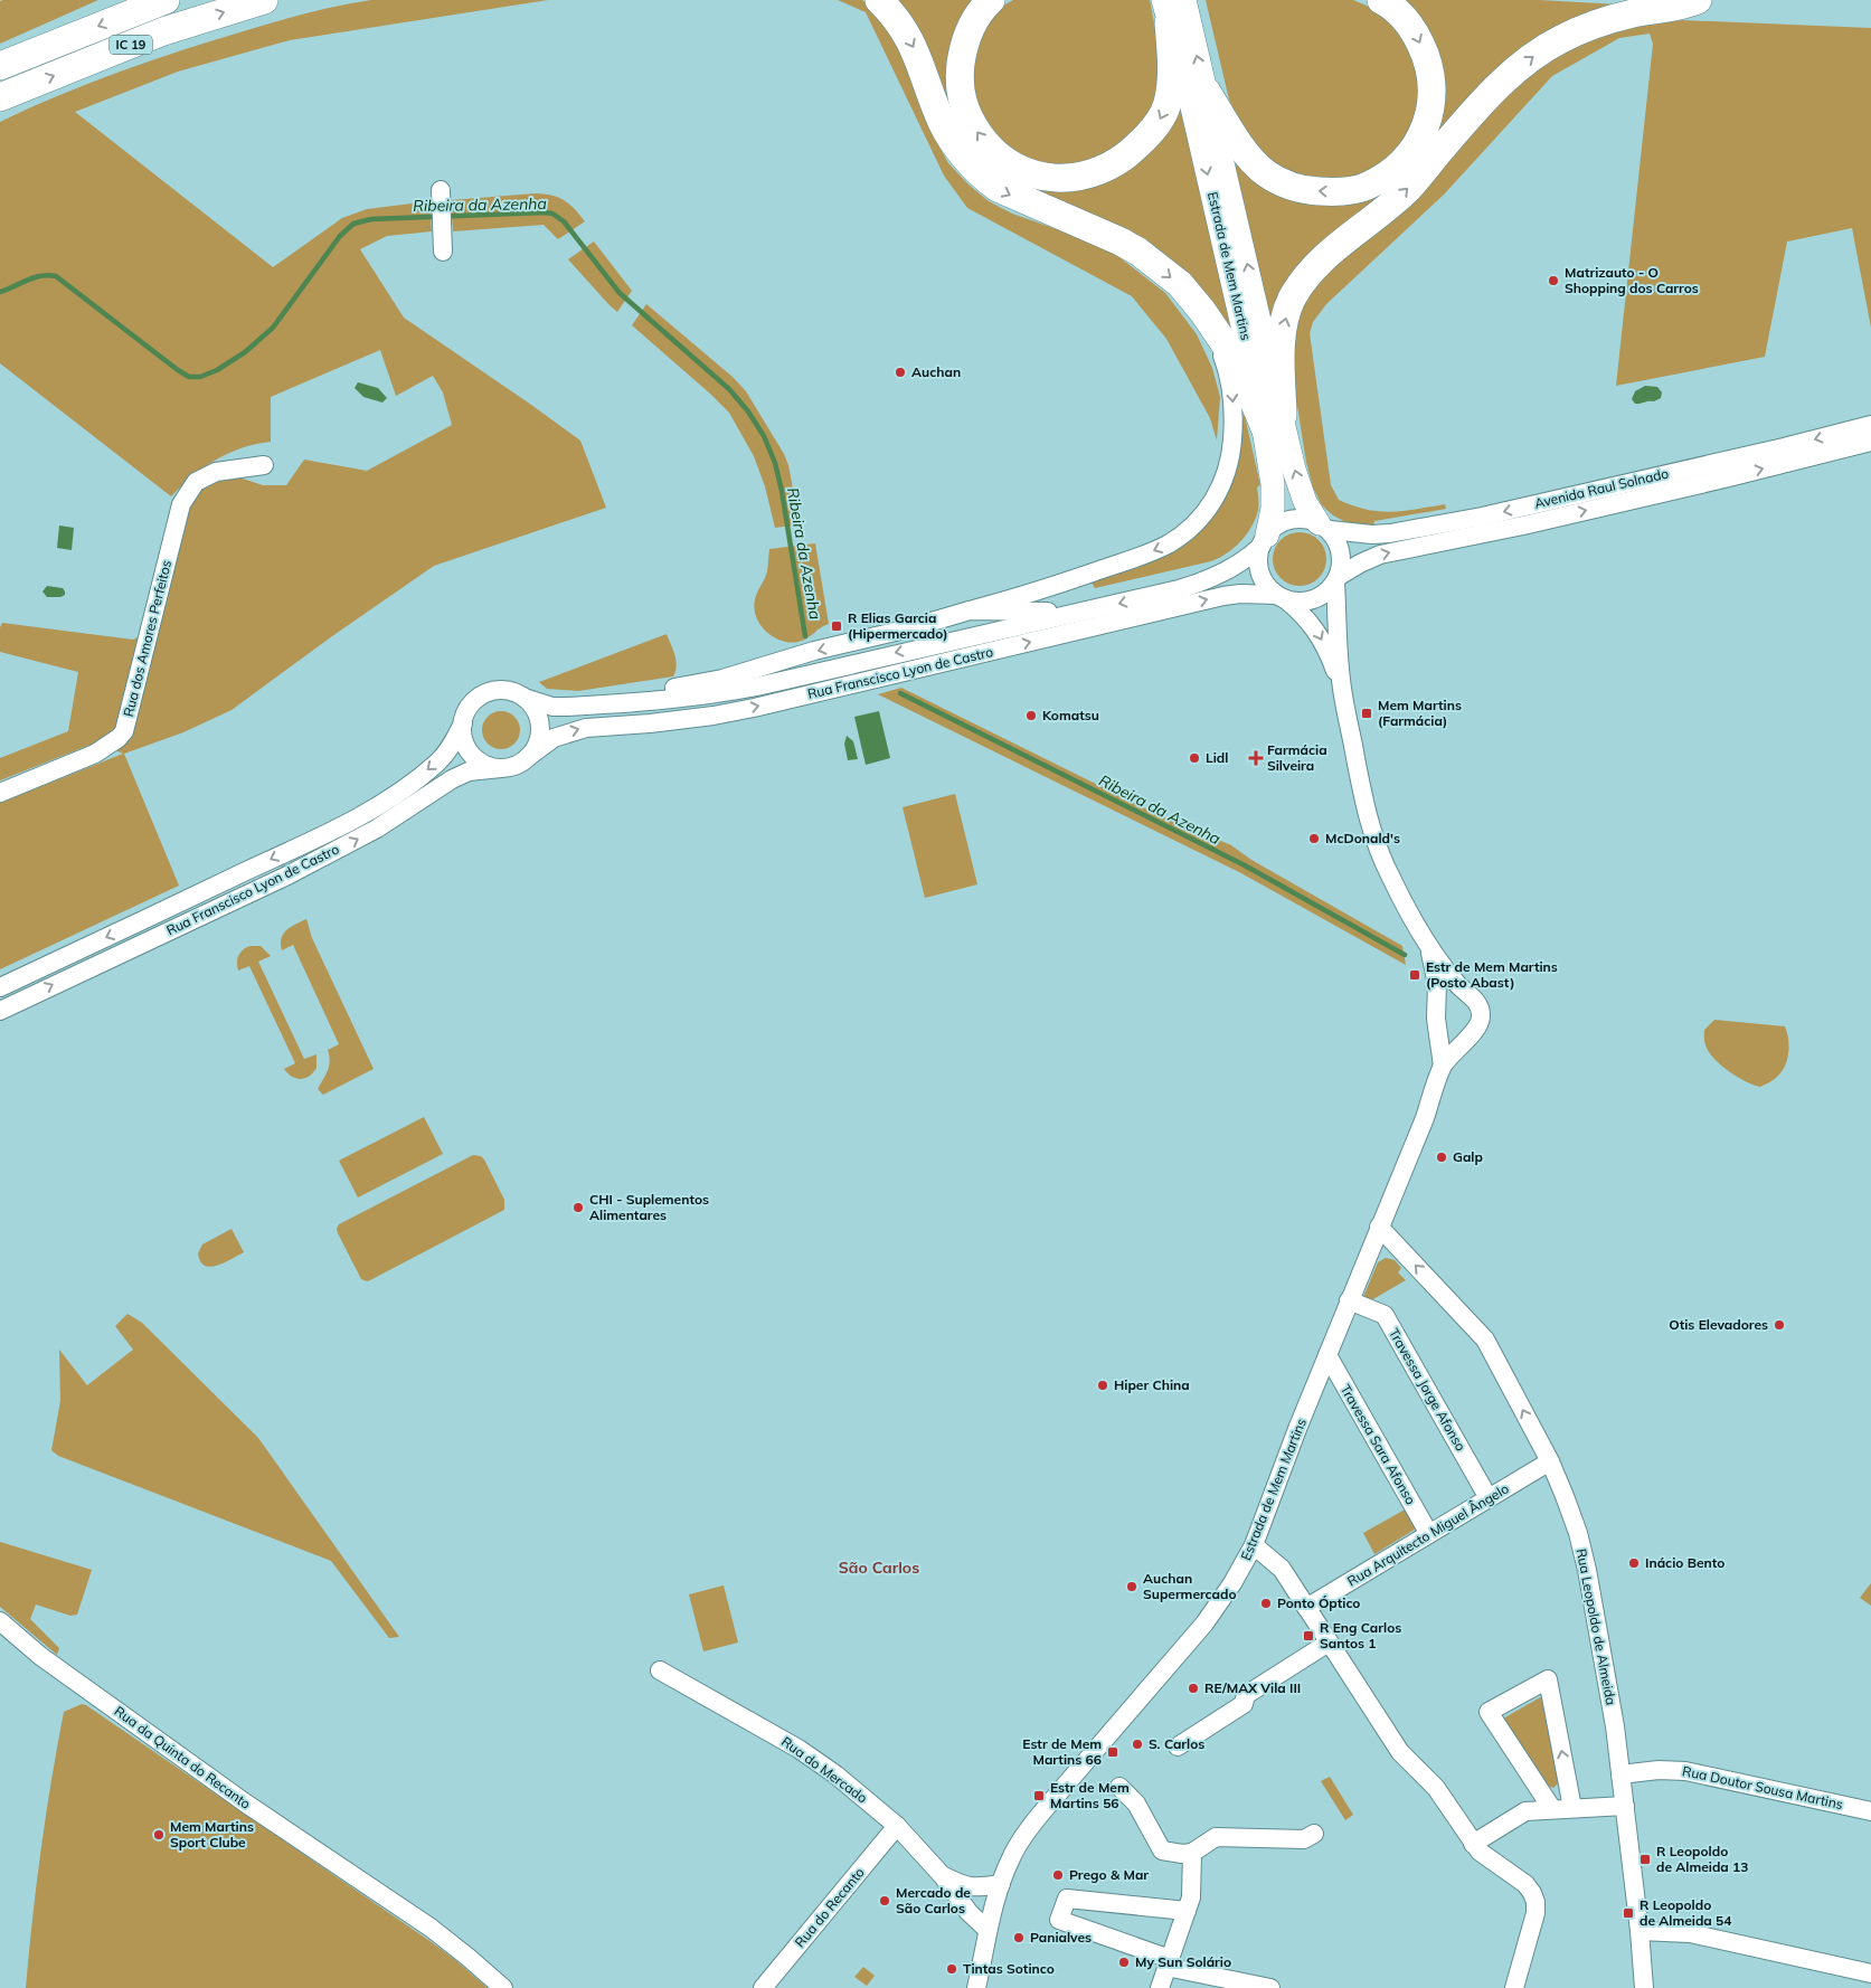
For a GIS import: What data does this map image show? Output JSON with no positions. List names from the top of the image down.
{
  "streets": {
    "highway": ["IC 19"],
    "main road": ["Estrada de Mem Martins"],
    "street": [
      "Avenida Raul Solnado",
      "Rua dos Amores Perfeitos",
      "Rua Franscisco Lyon de Castro",
      "Travessa Jorge Afonso",
      "Travessa Sara Afonso",
      "Rua Arquitecto Miguel Ângelo",
      "Rua Leopoldo de Almeida",
      "Rua da Quinta do Recanto",
      "Rua do Mercado",
      "Rua Doutor Sousa Martins",
      "Rua do Recanto"
    ]
  },
  "crossings": [
    ["Estrada de Mem Martins", "Avenida Raul Solnado"],
    ["Estrada de Mem Martins", "Rua Franscisco Lyon de Castro"],
    ["Estrada de Mem Martins", "Travessa Jorge Afonso"],
    ["Estrada de Mem Martins", "Travessa Sara Afonso"],
    ["Estrada de Mem Martins", "Rua Leopoldo de Almeida"],
    ["Estrada de Mem Martins", "Rua do Mercado"],
    ["Avenida Raul Solnado", "Rua Franscisco Lyon de Castro"],
    ["Travessa Jorge Afonso", "Rua Arquitecto Miguel Ângelo"],
    ["Travessa Sara Afonso", "Rua Arquitecto Miguel Ângelo"],
    ["Rua Arquitecto Miguel Ângelo", "Rua Leopoldo de Almeida"],
    ["Rua Leopoldo de Almeida", "Rua Doutor Sousa Martins"],
    ["Rua do Mercado", "Rua do Recanto"]
  ],
  "one_way": ["Rua Leopoldo de Almeida"],
  "districts": ["São Carlos"],
  "water": ["Ribeira da Azenha"],
  "places": {
    "other": [
      "Matrizauto - O Shopping dos Carros",
      "Auchan",
      "Komatsu",
      "Lidl",
      "McDonald's",
      "Galp",
      "CHI - Suplementos Alimentares",
      "Otis Elevadores",
      "Hiper China",
      "Inácio Bento",
      "Auchan Supermercado",
      "Ponto Óptico",
      "RE/MAX Vila III",
      "S. Carlos",
      "Mem Martins Sport Clube",
      "Prego & Mar",
      "Mercado de São Carlos",
      "Panialves",
      "My Sun Solário",
      "Tintas Sotinco"
    ],
    "transit": [
      "R Elias Garcia (Hipermercado)",
      "Mem Martins (Farmácia)",
      "Estr de Mem Martins (Posto Abast)",
      "R Eng Carlos Santos 1",
      "Estr de Mem Martins 66",
      "Estr de Mem Martins 56",
      "R Leopoldo de Almeida 13",
      "R Leopoldo de Almeida 54"
    ],
    "health": ["Farmácia Silveira"]
  }
}
